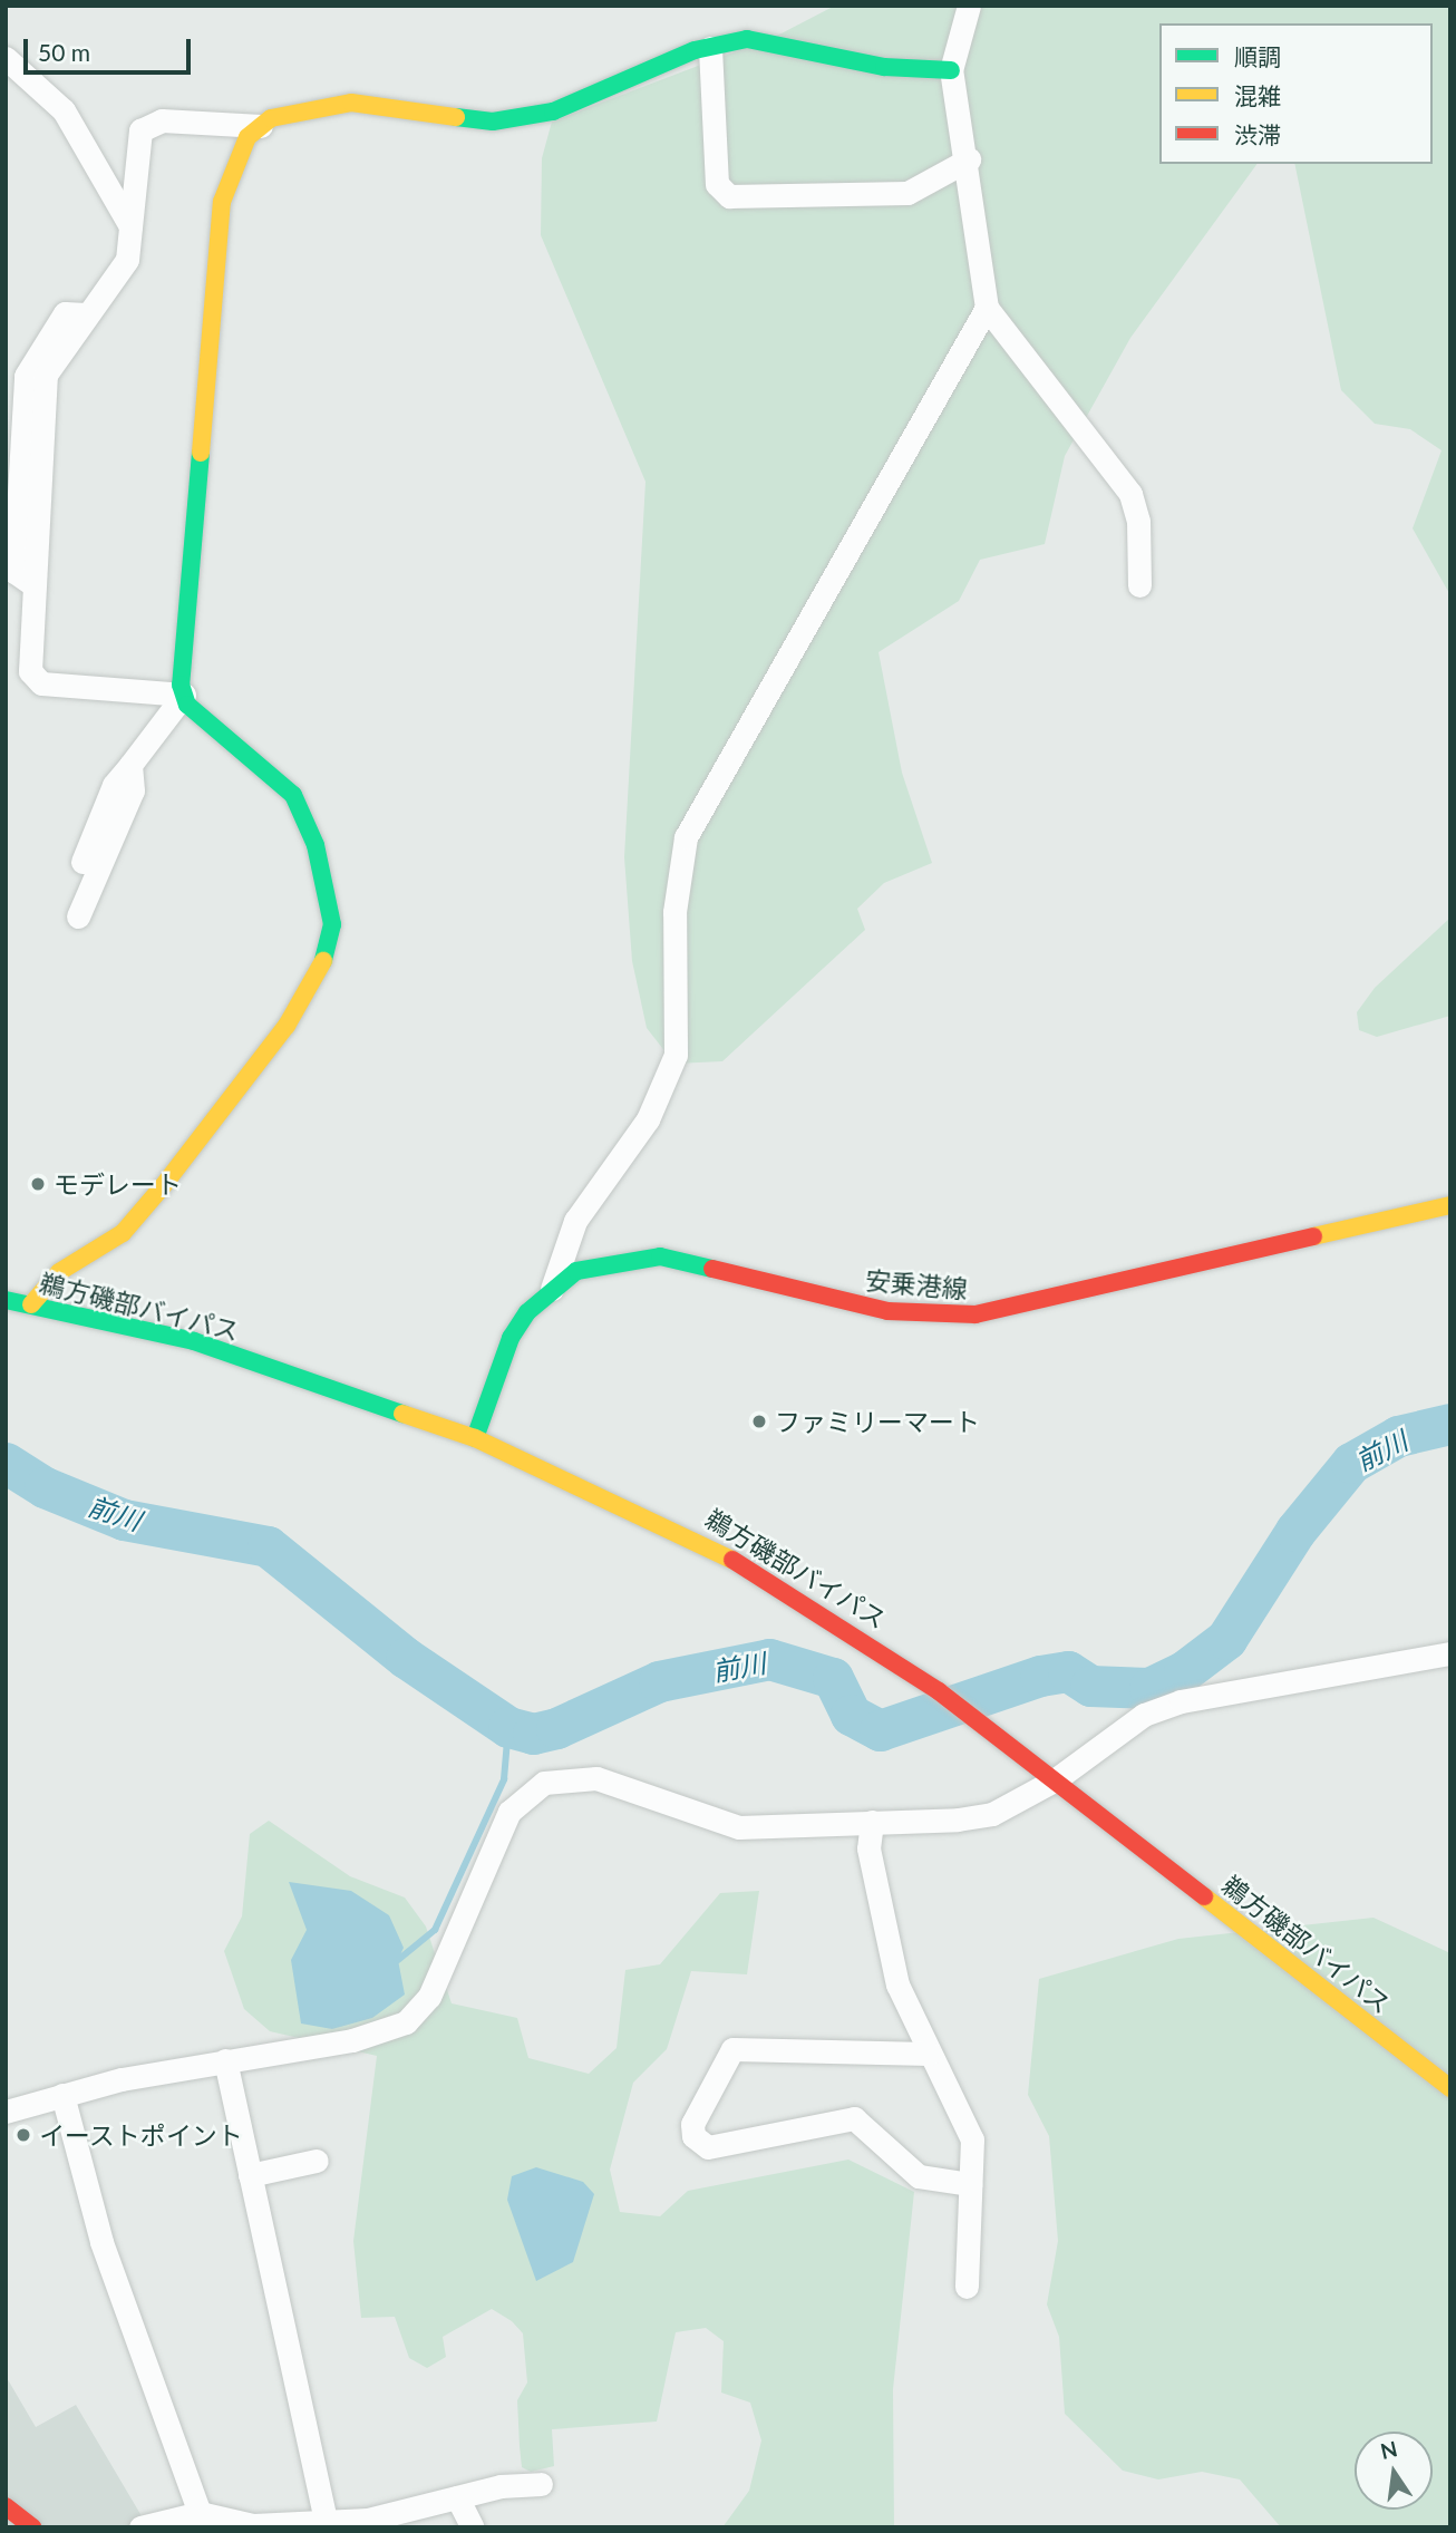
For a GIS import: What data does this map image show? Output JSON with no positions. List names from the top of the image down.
{
  "streets": {
    "main road": ["安乗港線", "鵜方磯部バイパス"]
  },
  "crossings": [
    ["安乗港線", "鵜方磯部バイパス"]
  ],
  "water": ["前川"],
  "places": ["モデレート", "ファミリーマート", "イーストポイント"],
  "legend": ["順調", "混雑", "渋滞"],
  "scale_bar": "50 m",
  "north": "top"
}
